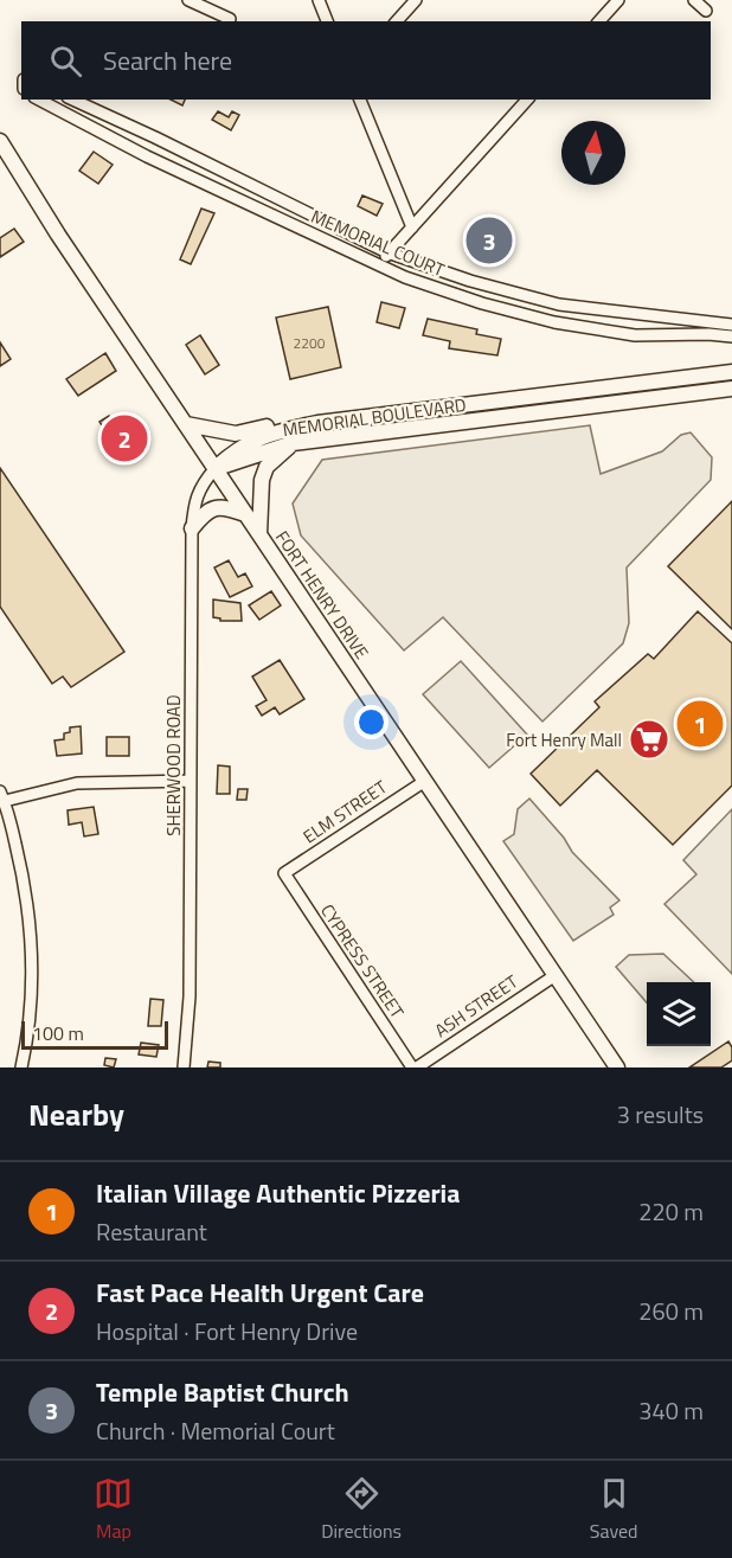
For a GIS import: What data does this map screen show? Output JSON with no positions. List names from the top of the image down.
{
  "streets": {
    "main road": ["MEMORIAL BOULEVARD", "FORT HENRY DRIVE"],
    "street": [
      "MEMORIAL COURT",
      "SHERWOOD ROAD",
      "ELM STREET",
      "CYPRESS STREET",
      "ASH STREET"
    ]
  },
  "crossings": [
    ["MEMORIAL BOULEVARD", "FORT HENRY DRIVE"],
    ["MEMORIAL BOULEVARD", "SHERWOOD ROAD"],
    ["FORT HENRY DRIVE", "SHERWOOD ROAD"],
    ["FORT HENRY DRIVE", "ELM STREET"],
    ["FORT HENRY DRIVE", "ASH STREET"],
    ["ELM STREET", "CYPRESS STREET"],
    ["CYPRESS STREET", "ASH STREET"]
  ],
  "places": {
    "supermarket": ["Fort Henry Mall"]
  },
  "house_numbers": ["2200"],
  "scale_bar": "100 m",
  "north": "top",
  "page": {
    "search": "Search here",
    "pins": ["3", "2", "1"],
    "scale": "100 m",
    "heading": ["Nearby", "3 results"],
    "list": [
      {
        "mark": "1",
        "name": "Italian Village Authentic Pizzeria",
        "note": "Restaurant",
        "value": "220 m"
      },
      {
        "mark": "2",
        "name": "Fast Pace Health Urgent Care",
        "note": "Hospital · Fort Henry Drive",
        "value": "260 m"
      },
      {
        "mark": "3",
        "name": "Temple Baptist Church",
        "note": "Church · Memorial Court",
        "value": "340 m"
      }
    ],
    "nav": ["Map", "Directions", "Saved"]
  }
}
